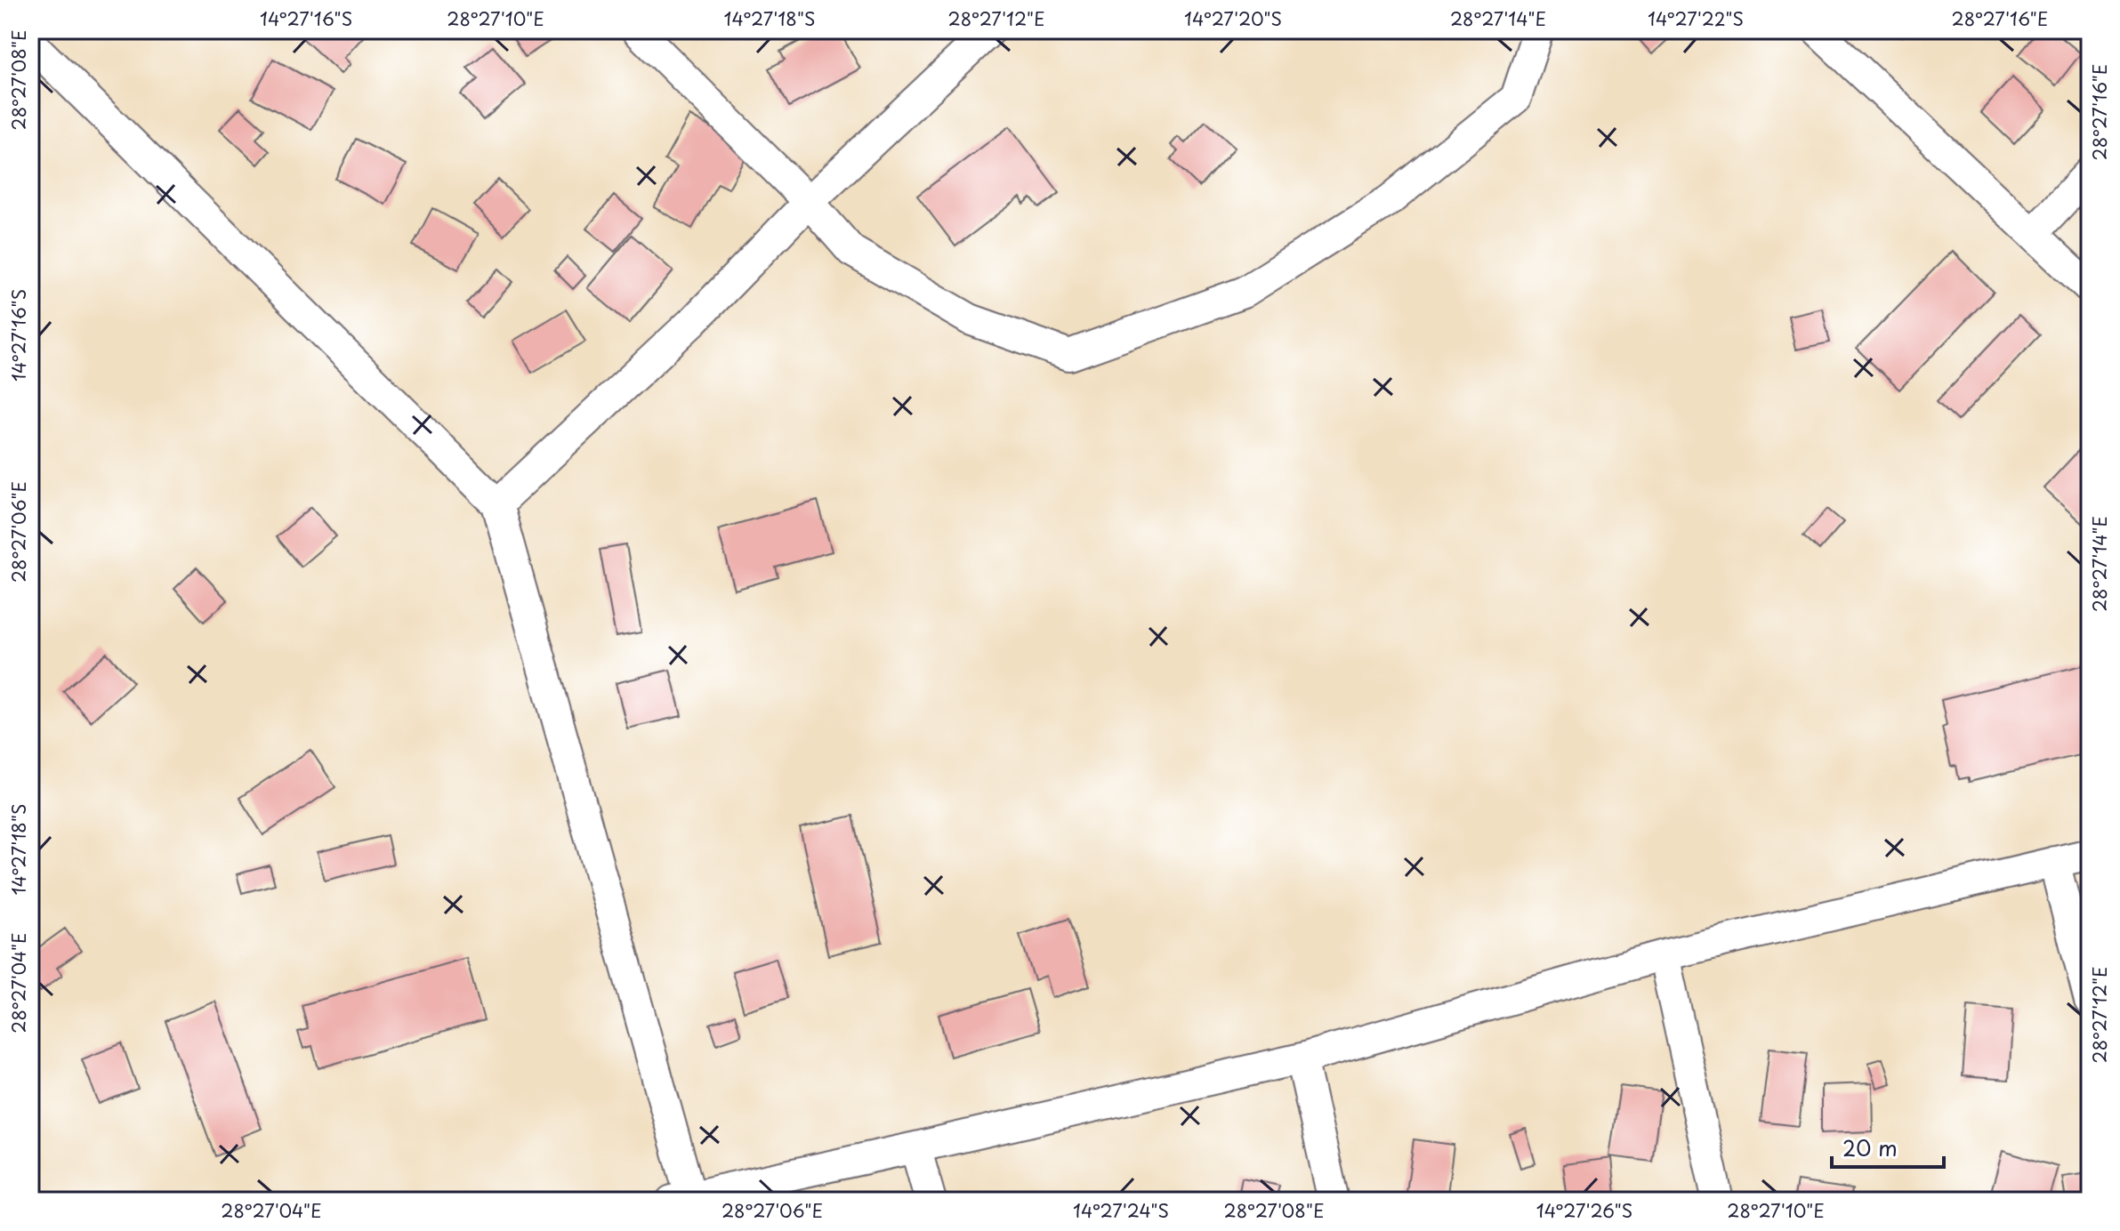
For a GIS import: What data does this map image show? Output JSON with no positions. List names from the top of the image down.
{
  "scale_bar": "20 m",
  "coordinates": [
    "14°27'16\"S",
    "28°27'10\"E",
    "14°27'18\"S",
    "28°27'12\"E",
    "14°27'20\"S",
    "28°27'14\"E",
    "14°27'22\"S",
    "28°27'16\"E",
    "28°27'08\"E",
    "28°27'06\"E",
    "28°27'04\"E",
    "14°27'24\"S",
    "14°27'26\"S"
  ]
}
